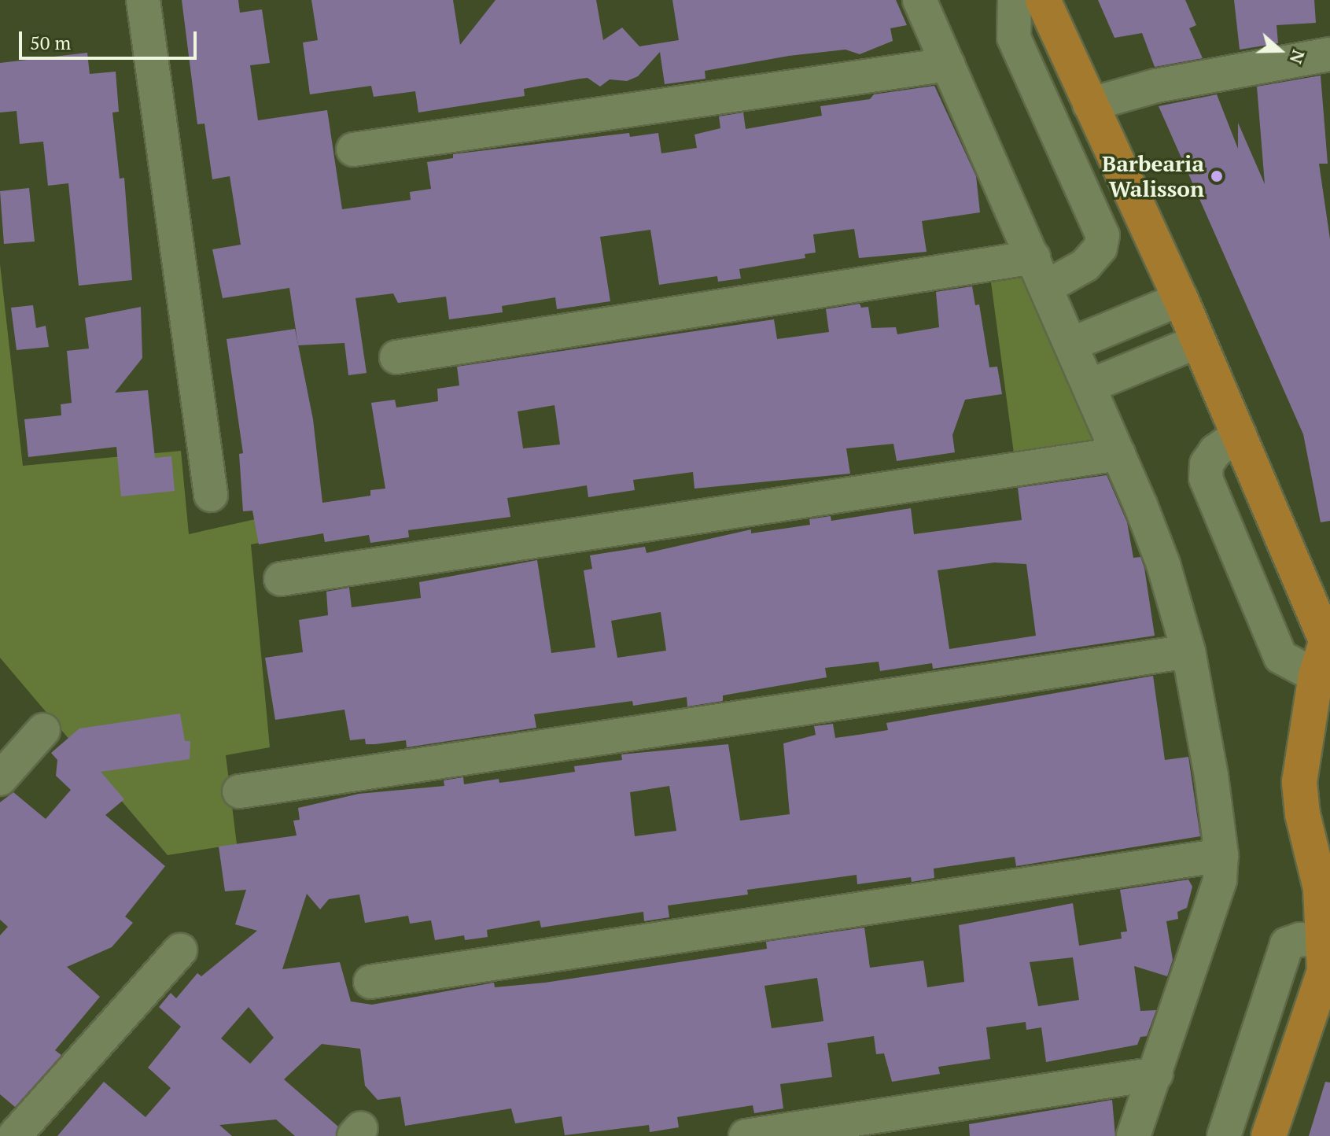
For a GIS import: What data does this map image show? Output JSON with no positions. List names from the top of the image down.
{
  "places": ["Barbearia Walisson"],
  "scale_bar": "50 m",
  "north": "right"
}
